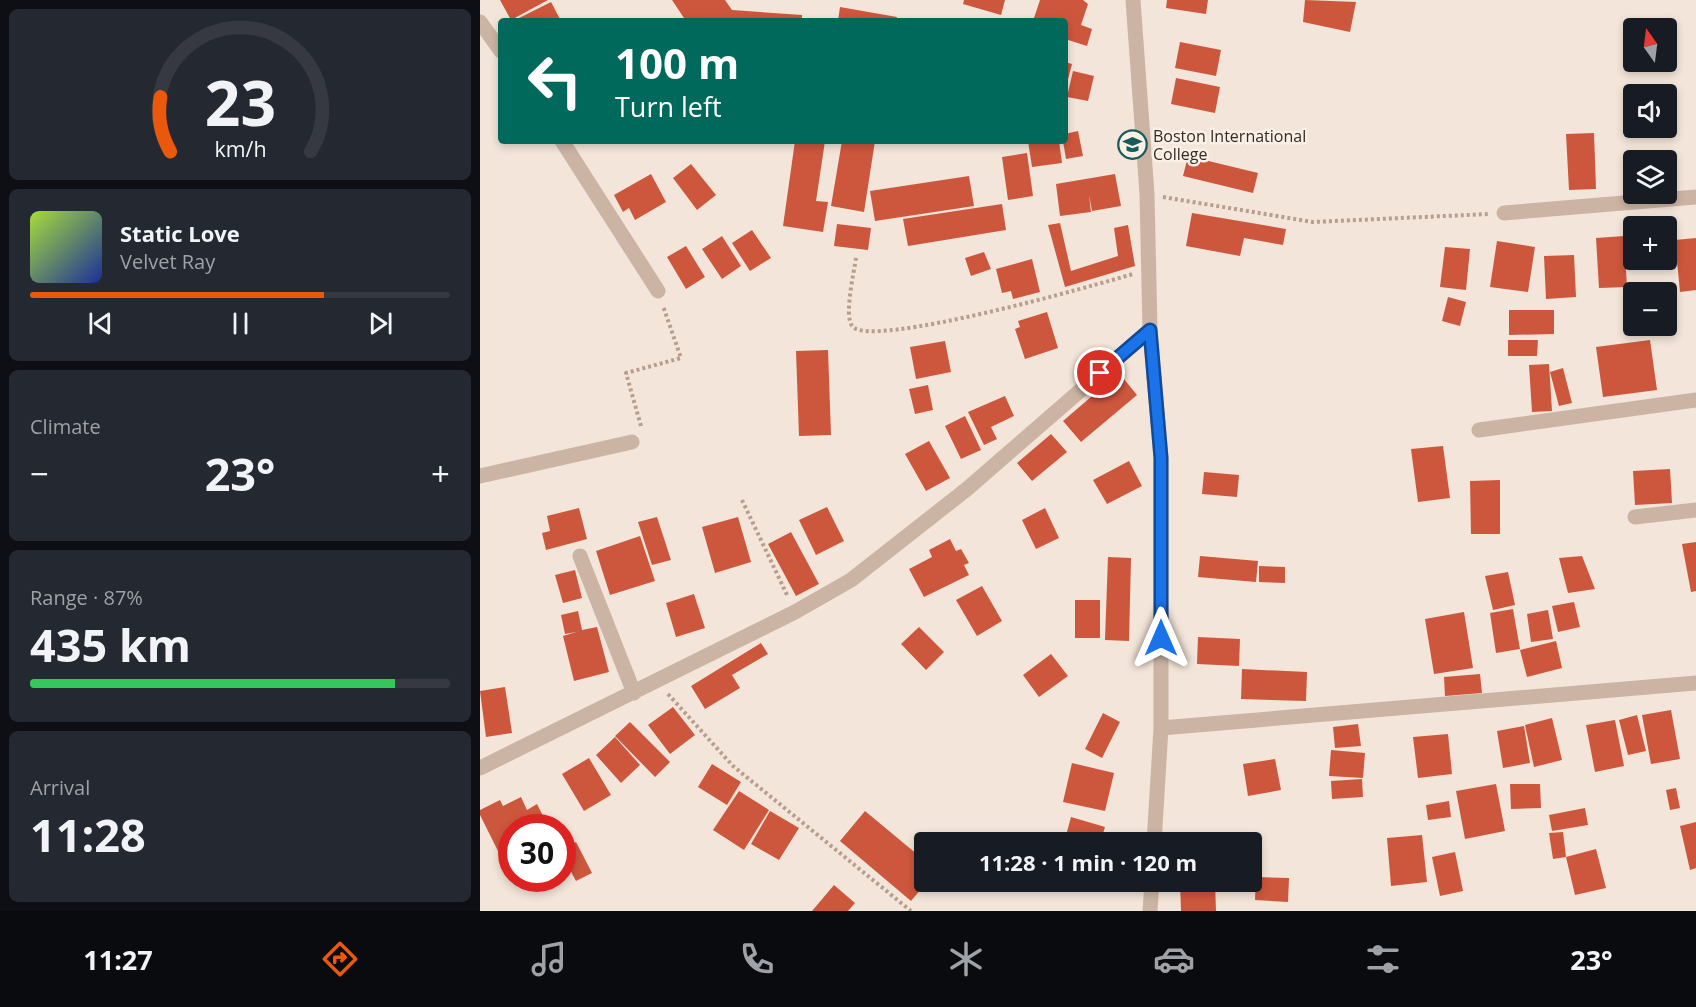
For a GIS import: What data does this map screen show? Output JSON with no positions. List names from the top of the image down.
{
  "places": {
    "school or university": ["Boston International College"]
  },
  "north": "top",
  "page": {
    "map_buttons": ["+", "−"],
    "turn": ["100 m", "Turn left"],
    "song": ["Static Love", "Velvet Ray"],
    "tile": [
      "Climate",
      ["Range · 87%", "435 km"],
      ["Arrival", "11:28"]
    ],
    "heat": ["−", "23°", "+"],
    "limit": "30",
    "trip": "11:28 · 1 min · 120 m",
    "tabs": ["11:27", "23°"],
    "gauge": ["23", "km/h"]
  }
}
